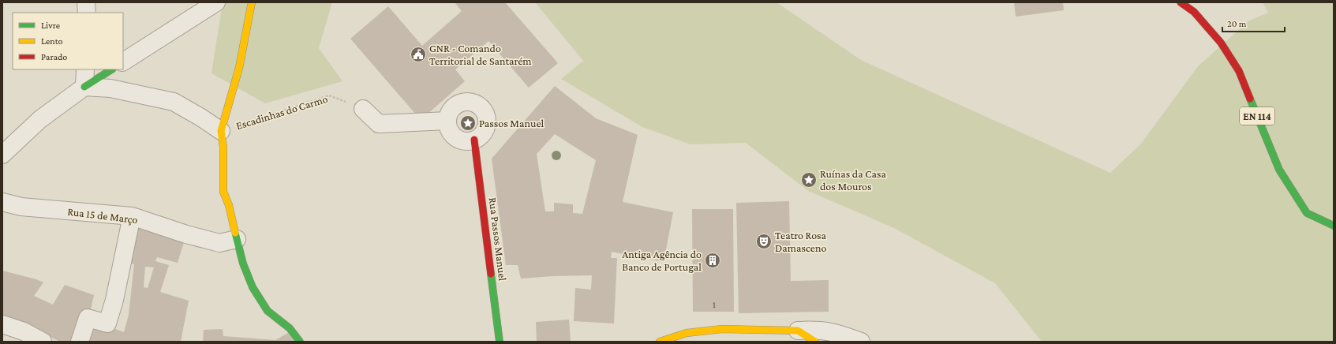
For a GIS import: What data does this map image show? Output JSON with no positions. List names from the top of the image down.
{
  "streets": {
    "street": ["EN 114", "Rua 15 de Março", "Rua Passos Manuel"],
    "path": ["Escadinhas do Carmo"]
  },
  "places": {
    "public building": ["GNR - Comando Territorial de Santarém"],
    "place": ["Passos Manuel", "Ruínas da Casa dos Mouros"],
    "theatre": ["Teatro Rosa Damasceno"],
    "building": ["Antiga Agência do Banco de Portugal"]
  },
  "house_numbers": ["1"],
  "legend": ["Livre", "Lento", "Parado"],
  "scale_bar": "20 m"
}
